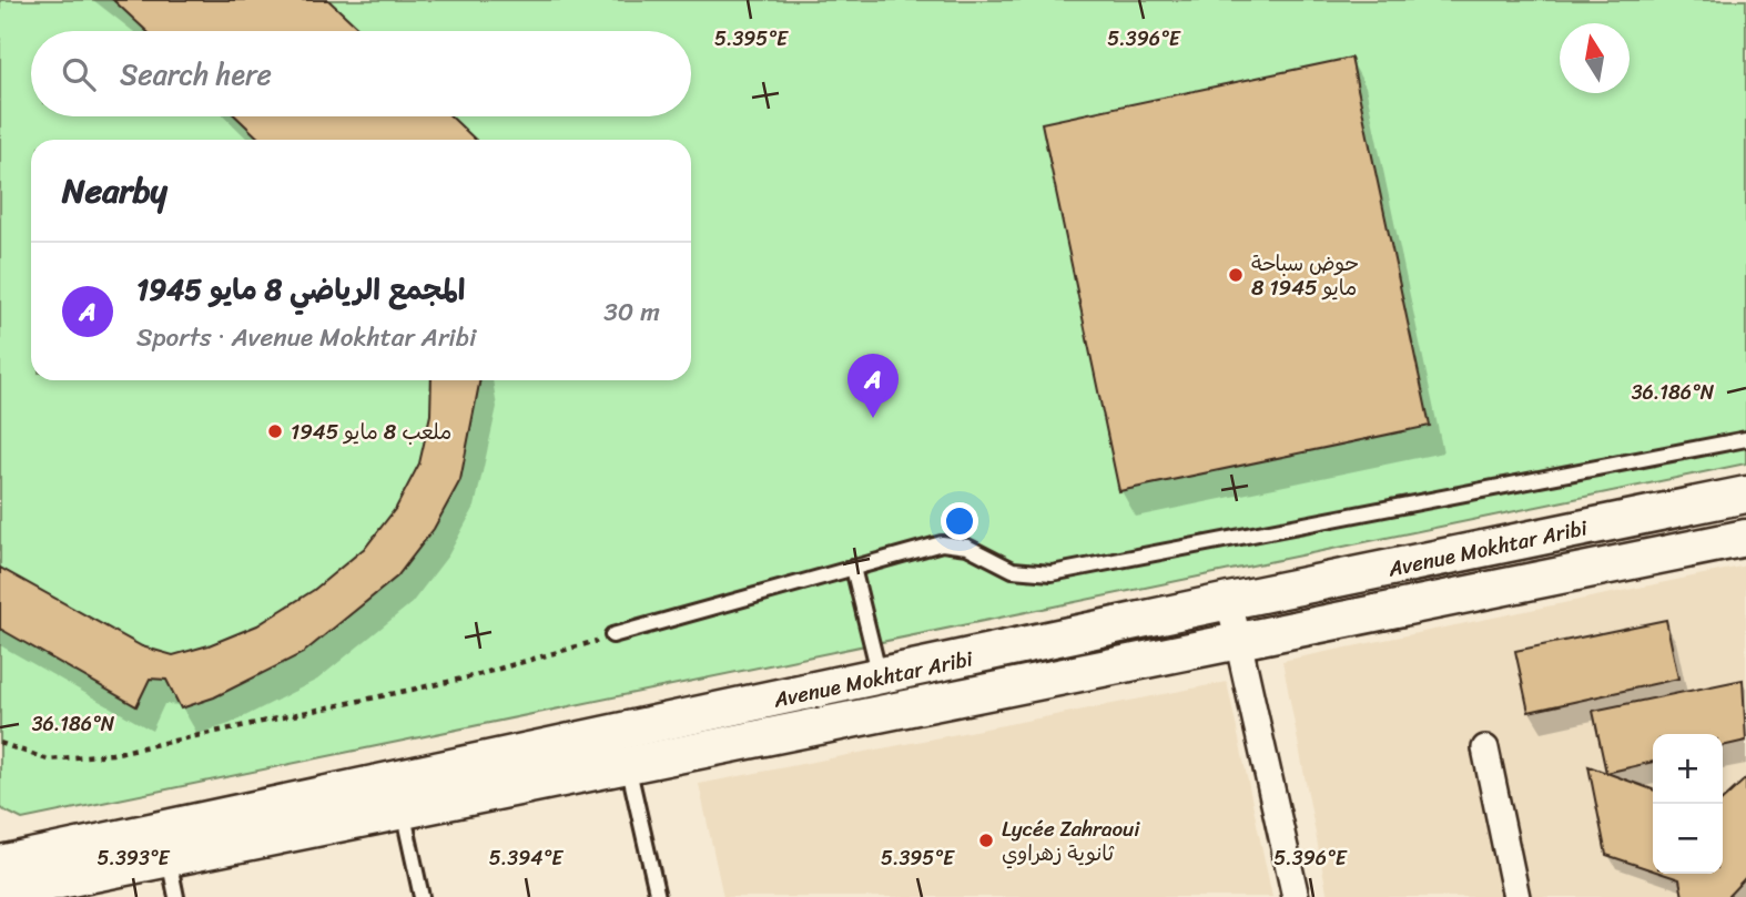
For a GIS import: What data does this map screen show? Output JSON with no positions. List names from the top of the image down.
{
  "streets": {
    "main road": ["Avenue Mokhtar Aribi"]
  },
  "places": ["حوض سباحة 8 مايو 1945", "ملعب 8 مايو 1945", "Lycée Zahraoui ثانوية زهراوي"],
  "north": "top",
  "page": {
    "search": "Search here",
    "heading": "Nearby",
    "list": [
      {
        "mark": "A",
        "name": "المجمع الرياضي 8 مايو 1945",
        "note": "Sports · Avenue Mokhtar Aribi",
        "value": "30 m"
      }
    ],
    "pins": "A",
    "map_buttons": ["+", "−"]
  },
  "coordinates": [
    "5.395°E",
    "5.396°E",
    "36.186°N",
    "5.393°E",
    "5.394°E"
  ]
}
